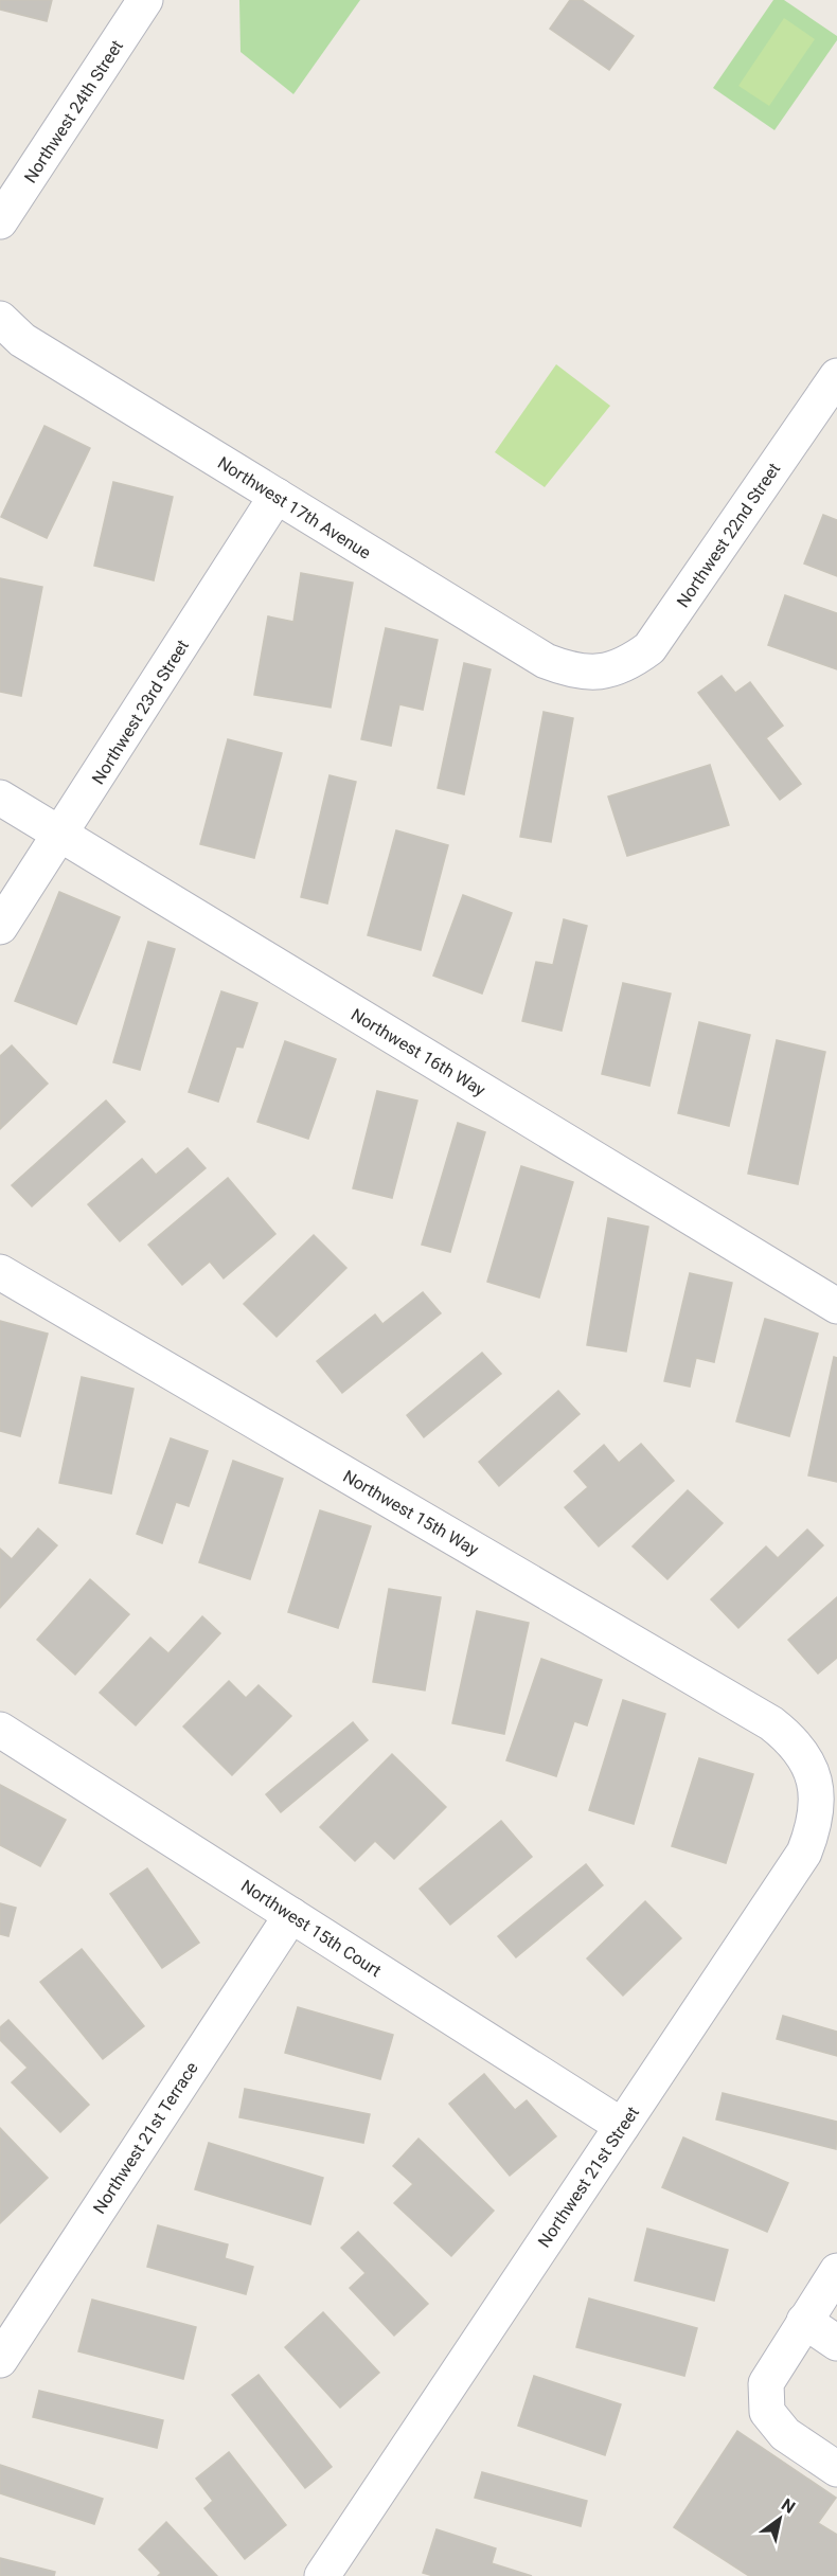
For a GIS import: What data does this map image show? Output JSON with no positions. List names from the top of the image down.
{
  "streets": {
    "street": [
      "Northwest 24th Street",
      "Northwest 17th Avenue",
      "Northwest 22nd Street",
      "Northwest 23rd Street",
      "Northwest 16th Way",
      "Northwest 15th Way",
      "Northwest 15th Court",
      "Northwest 21st Terrace",
      "Northwest 21st Street"
    ]
  },
  "crossings": [
    ["Northwest 17th Avenue", "Northwest 22nd Street"],
    ["Northwest 17th Avenue", "Northwest 23rd Street"],
    ["Northwest 23rd Street", "Northwest 16th Way"],
    ["Northwest 15th Way", "Northwest 21st Street"],
    ["Northwest 15th Court", "Northwest 21st Terrace"],
    ["Northwest 15th Court", "Northwest 21st Street"]
  ],
  "north": "top right"
}
